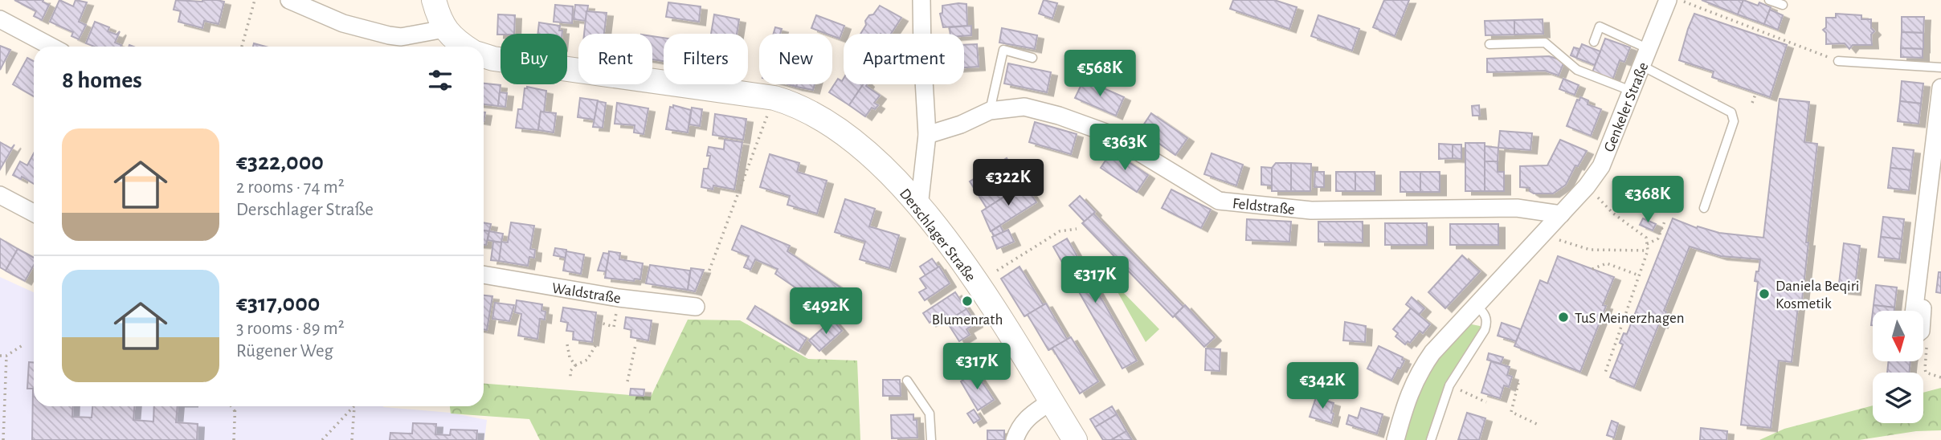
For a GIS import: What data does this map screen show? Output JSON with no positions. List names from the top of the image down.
{
  "streets": {
    "main road": ["Derschlager Straße"],
    "street": ["Genkeler Straße", "Feldstraße", "Waldstraße"]
  },
  "crossings": [
    ["Genkeler Straße", "Feldstraße"]
  ],
  "places": ["Daniela Beqiri Kosmetik", "Blumenrath", "TuS Meinerzhagen"],
  "north": "bottom",
  "page": {
    "chip": [
      "Buy",
      "Rent",
      "Filters",
      "New",
      "Apartment"
    ],
    "heading": "8 homes",
    "price": [
      "€568K",
      "€363K",
      "€322K",
      "€368K",
      "€317K",
      "€492K",
      "€317K",
      "€342K"
    ],
    "list": [
      {
        "name": "€322,000",
        "note": "2 rooms · 74 m² · Derschlager Straße"
      },
      {
        "name": "€317,000",
        "note": "3 rooms · 89 m² · Rügener Weg"
      }
    ]
  }
}
